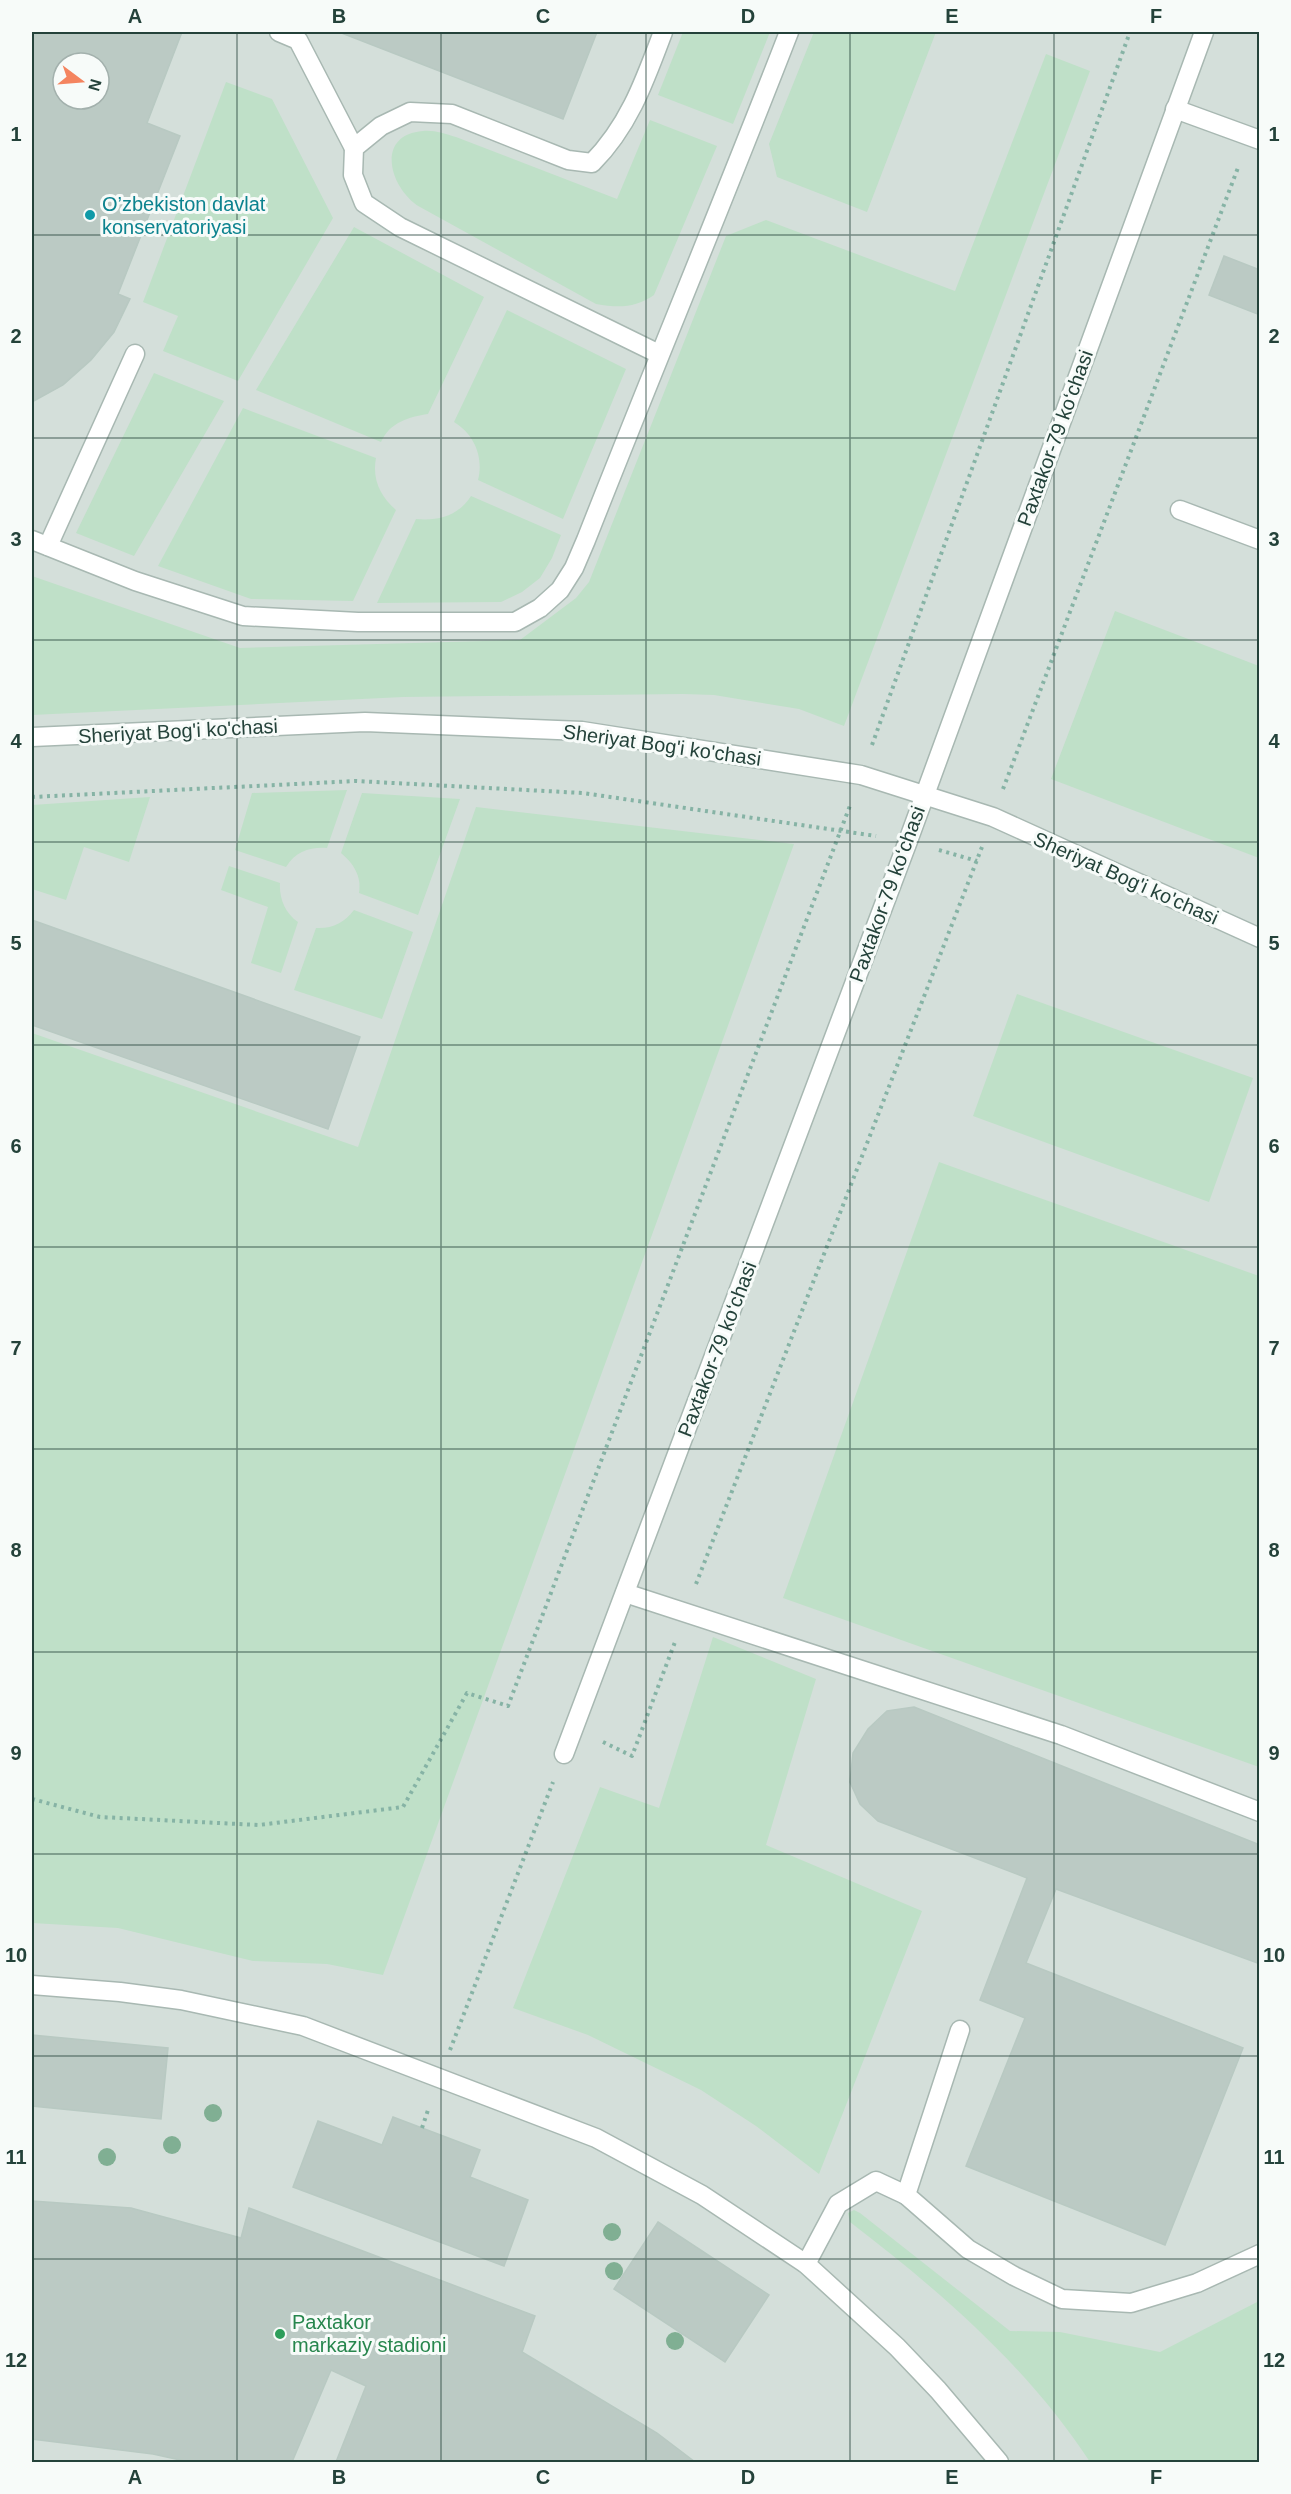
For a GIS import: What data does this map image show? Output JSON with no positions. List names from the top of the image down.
{
  "streets": {
    "street": ["Paxtakor-79 ko‘chasi", "Sheriyat Bog'i ko'chasi"]
  },
  "crossings": [
    ["Paxtakor-79 ko‘chasi", "Sheriyat Bog'i ko'chasi"]
  ],
  "places": ["O’zbekiston davlat konservatoriyasi", "Paxtakor markaziy stadioni"],
  "north": "right",
  "grid": {
    "columns": [
      "A",
      "B",
      "C",
      "D",
      "E",
      "F"
    ],
    "rows": [
      "1",
      "2",
      "3",
      "4",
      "5",
      "6",
      "7",
      "8",
      "9",
      "10",
      "11",
      "12"
    ]
  }
}
